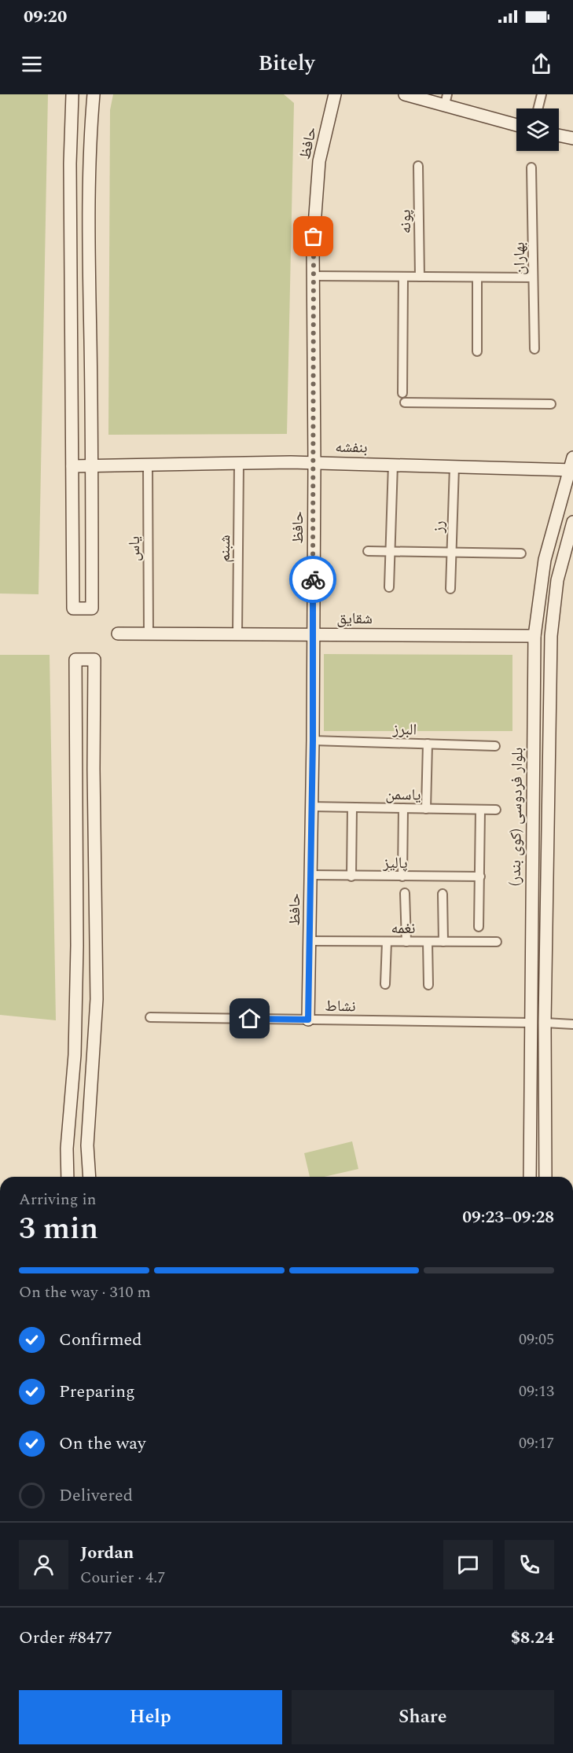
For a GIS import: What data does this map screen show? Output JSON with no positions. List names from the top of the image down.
{
  "streets": {
    "street": [
      "حافظ",
      "پونه",
      "بهاران",
      "بنفشه",
      "رز",
      "یاس",
      "شبنم",
      "شقایق",
      "البرز",
      "یاسمن",
      "بلوار فردوسی (کوی بندر)",
      "پالیز",
      "نغمه",
      "نشاط"
    ]
  },
  "crossings": [
    ["حافظ", "بنفشه"],
    ["حافظ", "شقایق"],
    ["حافظ", "البرز"],
    ["حافظ", "یاسمن"],
    ["حافظ", "پالیز"],
    ["حافظ", "نغمه"],
    ["حافظ", "نشاط"],
    ["بنفشه", "رز"],
    ["بنفشه", "یاس"],
    ["بنفشه", "شبنم"],
    ["بنفشه", "بلوار فردوسی (کوی بندر)"],
    ["یاس", "شقایق"],
    ["شبنم", "شقایق"],
    ["شقایق", "بلوار فردوسی (کوی بندر)"],
    ["بلوار فردوسی (کوی بندر)", "نشاط"]
  ],
  "page": {
    "status": "09:20",
    "header": "Bitely",
    "heading": ["3 min", "Arriving in", "09:23–09:28"],
    "panel": [
      "Jordan",
      "Courier · 4.7",
      "Order #8477",
      "$8.24"
    ],
    "bar": "On the way · 310 m",
    "list": [
      ["Confirmed", "09:05"],
      ["Preparing", "09:13"],
      ["On the way", "09:17"],
      "Delivered"
    ],
    "buttons": ["Help", "Share"]
  }
}
